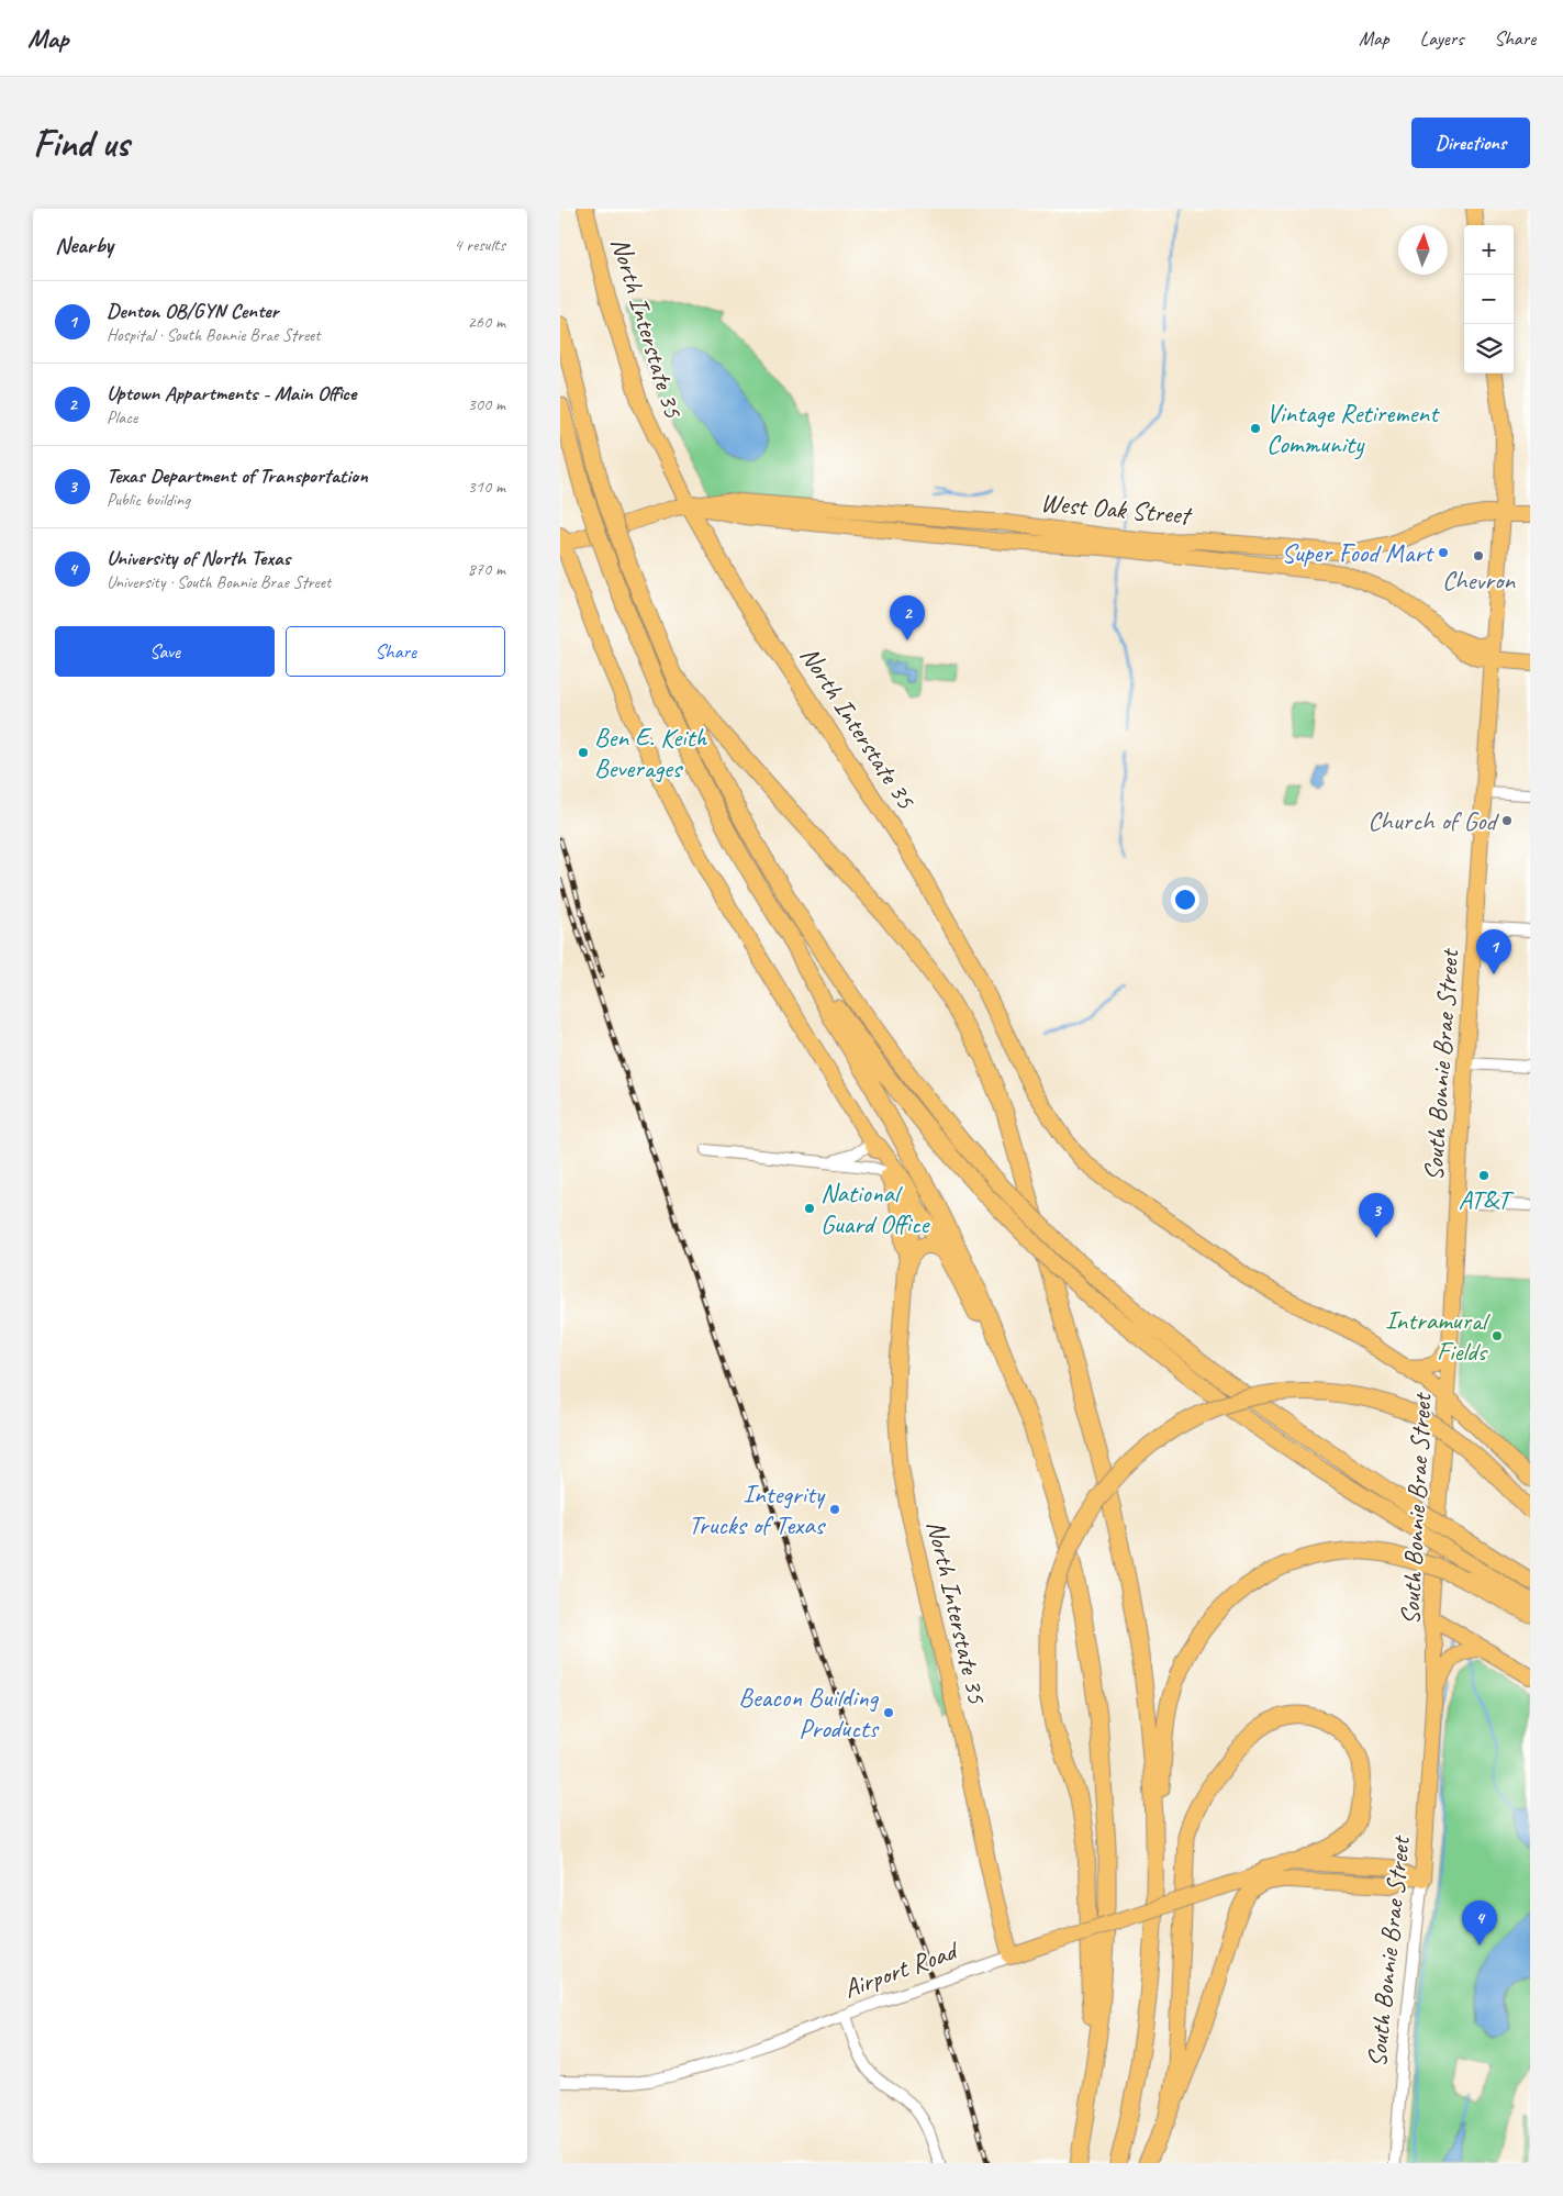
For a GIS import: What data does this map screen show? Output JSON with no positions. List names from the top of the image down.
{
  "streets": {
    "main road": [
      "North Interstate 35",
      "West Oak Street",
      "South Bonnie Brae Street",
      "Airport Road"
    ]
  },
  "crossings": [
    ["North Interstate 35", "West Oak Street"],
    ["North Interstate 35", "South Bonnie Brae Street"],
    ["North Interstate 35", "Airport Road"],
    ["West Oak Street", "South Bonnie Brae Street"],
    ["South Bonnie Brae Street", "Airport Road"]
  ],
  "places": [
    "Vintage Retirement Community",
    "Super Food Mart",
    "Chevron",
    "Ben E. Keith Beverages",
    "Church of God",
    "AT&T",
    "National Guard Office",
    "Intramural Fields",
    "Integrity Trucks of Texas",
    "Beacon Building Products"
  ],
  "north": "top",
  "page": {
    "header": "Map",
    "nav": ["Map", "Layers", "Share"],
    "buttons": [
      "Directions",
      ["Save", "Share"]
    ],
    "title": "Find us",
    "heading": ["Nearby", "4 results"],
    "map_buttons": ["+", "−"],
    "list": [
      {
        "mark": "1",
        "name": "Denton OB/GYN Center",
        "note": "Hospital · South Bonnie Brae Street",
        "value": "260 m"
      },
      {
        "mark": "2",
        "name": "Uptown Appartments - Main Office",
        "note": "Place",
        "value": "300 m"
      },
      {
        "mark": "3",
        "name": "Texas Department of Transportation",
        "note": "Public building",
        "value": "310 m"
      },
      {
        "mark": "4",
        "name": "University of North Texas",
        "note": "University · South Bonnie Brae Street",
        "value": "870 m"
      }
    ],
    "pins": [
      "2",
      "1",
      "3",
      "4"
    ]
  }
}
